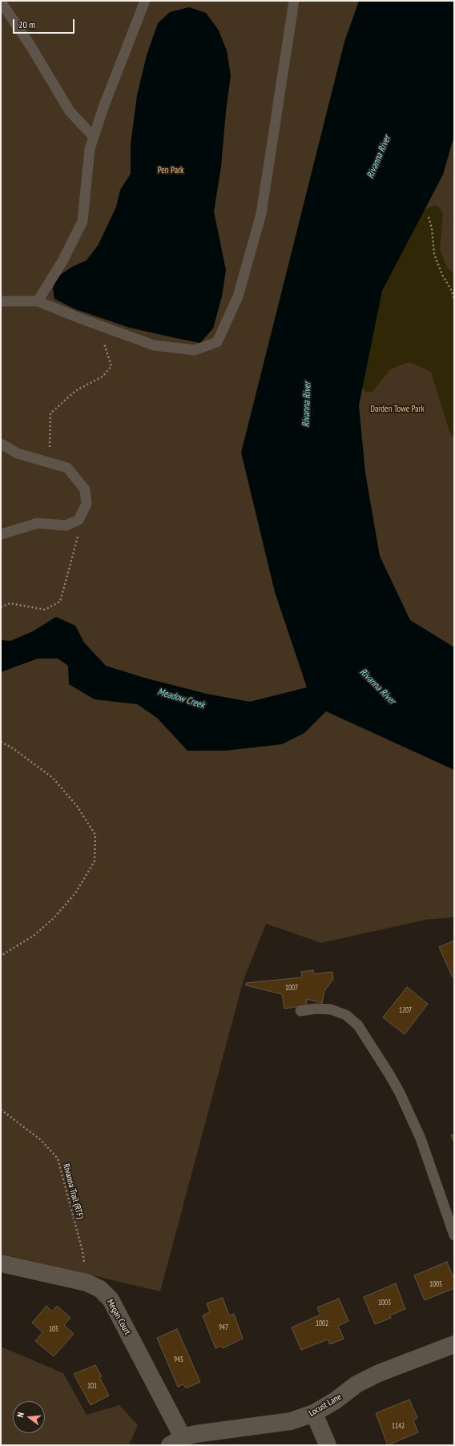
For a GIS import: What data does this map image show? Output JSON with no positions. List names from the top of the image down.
{
  "streets": {
    "street": ["Megan Court", "Locust Lane"],
    "path": ["Rivanna Trail (RTF)"]
  },
  "crossings": [
    ["Rivanna Trail (RTF)", "Megan Court"],
    ["Megan Court", "Locust Lane"]
  ],
  "water": ["Rivanna River", "Meadow Creek"],
  "parks": ["Pen Park", "Darden Towe Park"],
  "house_numbers": [
    "1007",
    "1207",
    "1005",
    "1003",
    "1002",
    "947",
    "105",
    "945",
    "101",
    "1142"
  ],
  "scale_bar": "20 m",
  "north": "left"
}
